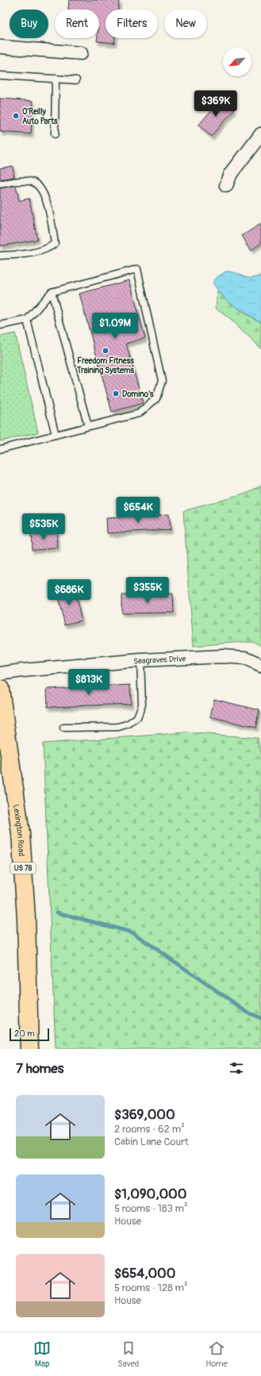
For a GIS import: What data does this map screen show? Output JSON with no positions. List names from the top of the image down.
{
  "streets": {
    "highway": ["Lexington Road", "US 78"],
    "street": ["Seagraves Drive"]
  },
  "places": ["O'Reilly Auto Parts", "Freedom Fitness Training Systems", "Domino's"],
  "scale_bar": "20 m",
  "north": "bottom left",
  "page": {
    "chip": [
      "Buy",
      "Rent",
      "Filters",
      "New"
    ],
    "price": [
      "$369K",
      "$1.09M",
      "$654K",
      "$535K",
      "$355K",
      "$686K",
      "$813K"
    ],
    "scale": "20 m",
    "heading": "7 homes",
    "list": [
      {
        "name": "$369,000",
        "note": "2 rooms · 62 m² · Cabin Lane Court"
      },
      {
        "name": "$1,090,000",
        "note": "5 rooms · 183 m² · House"
      },
      {
        "name": "$654,000",
        "note": "5 rooms · 128 m² · House"
      }
    ],
    "tabs": ["Map", "Saved", "Home"]
  }
}
